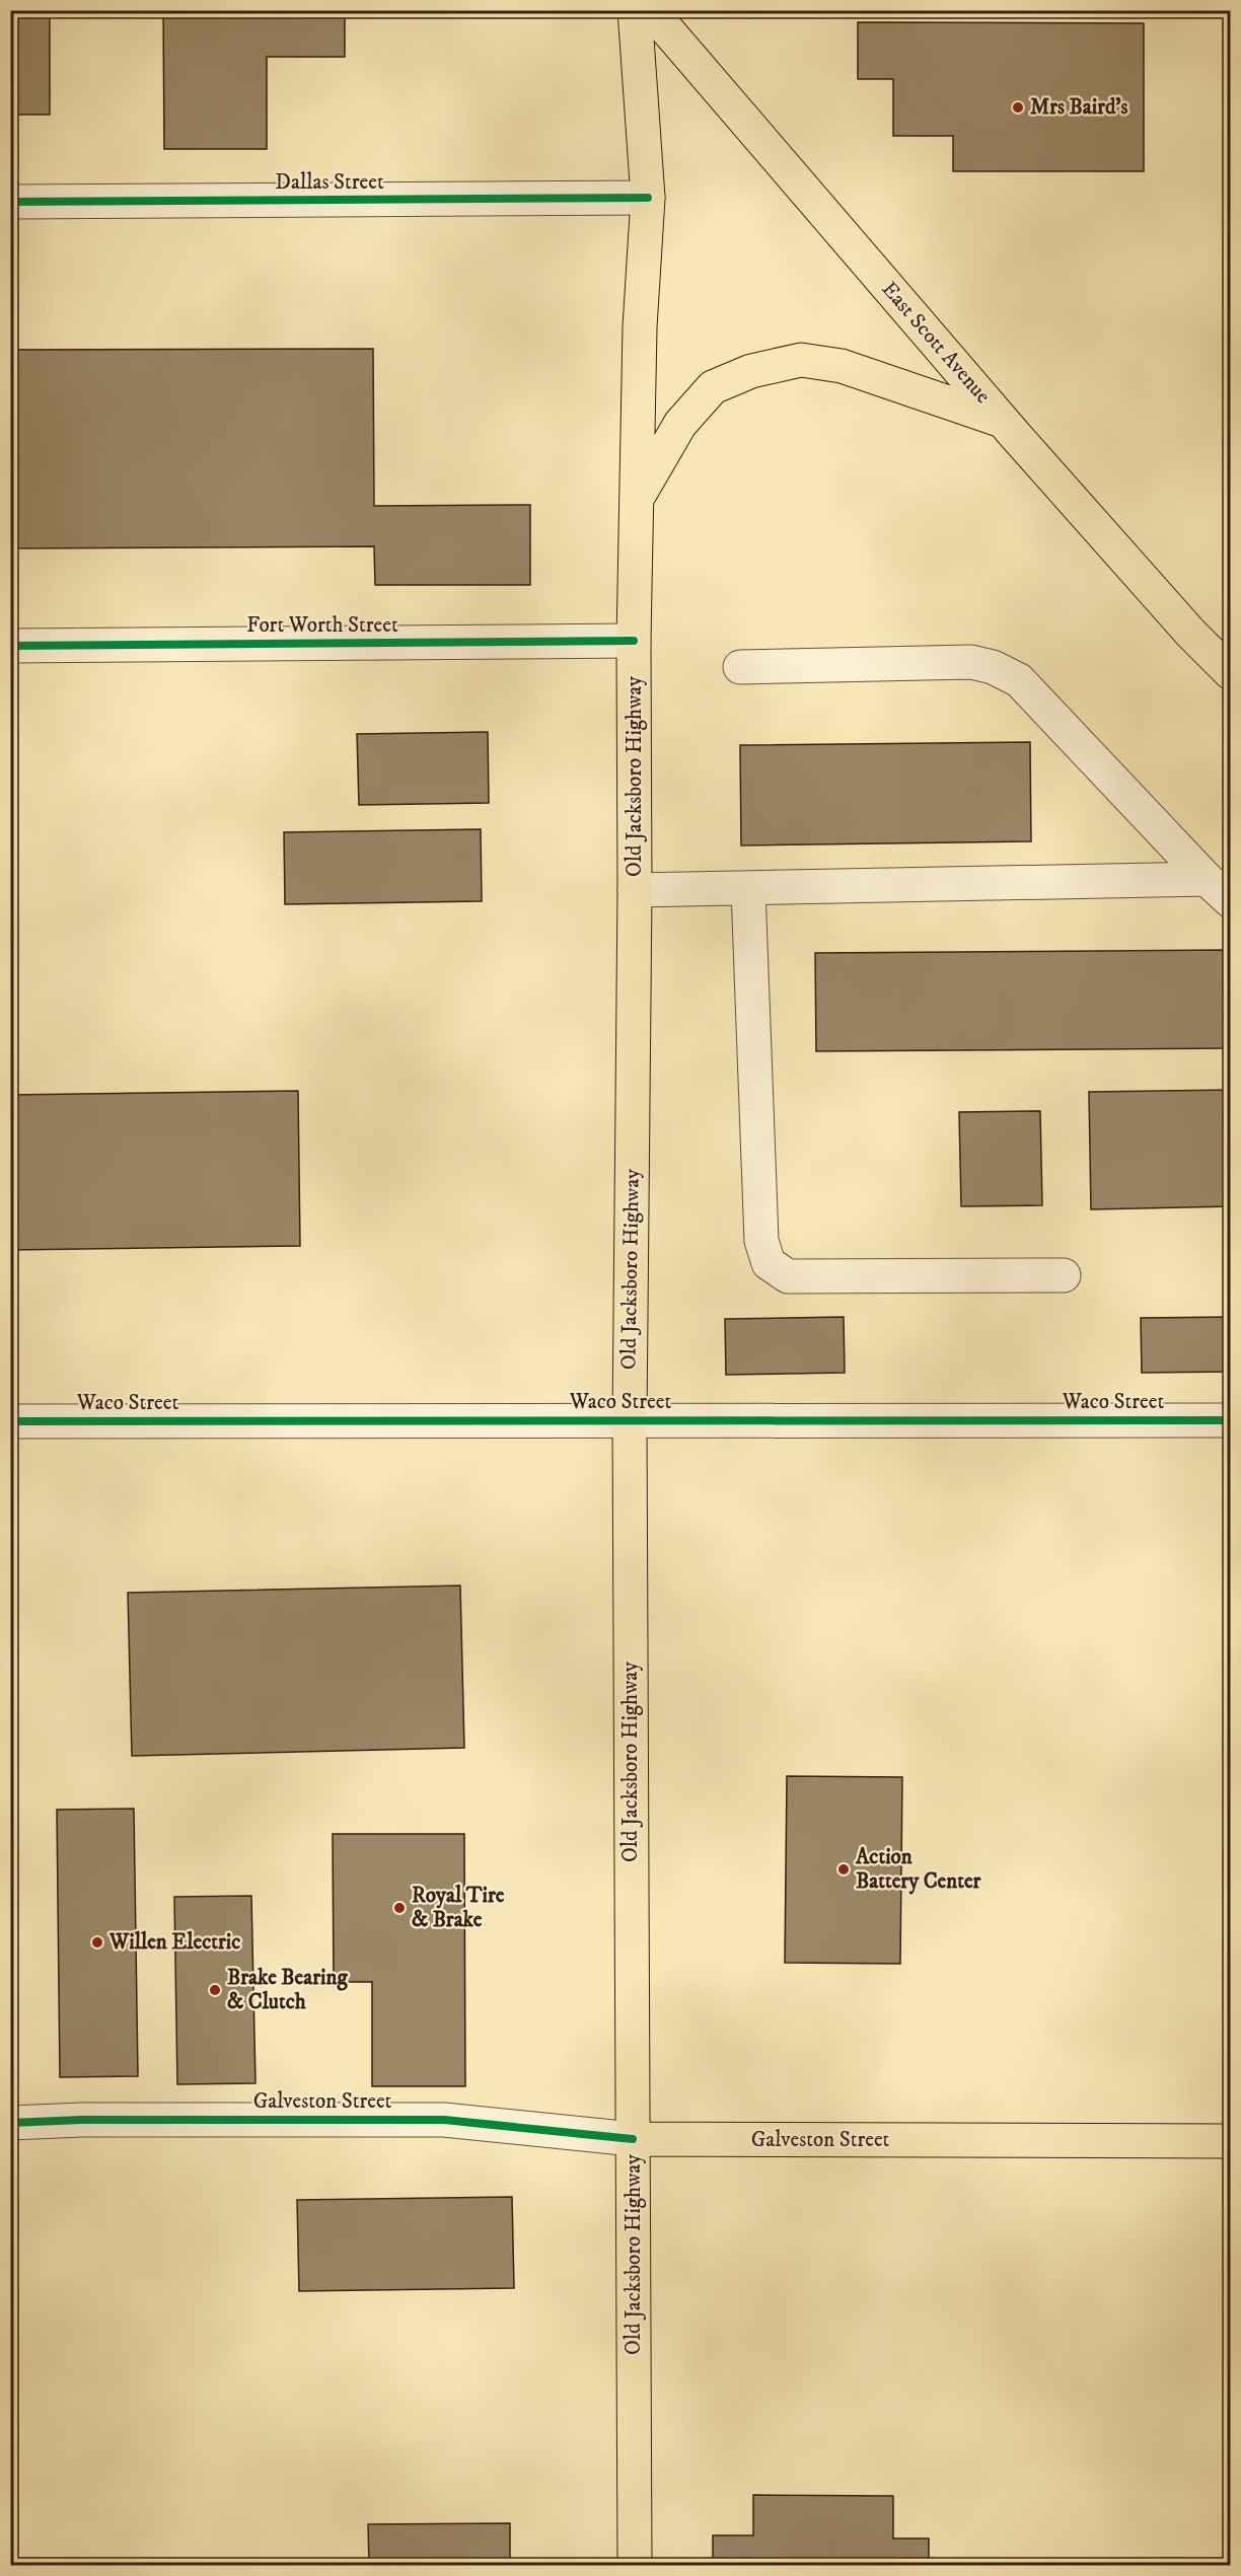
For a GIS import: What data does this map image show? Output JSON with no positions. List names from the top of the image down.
{
  "streets": {
    "main road": ["East Scott Avenue", "Old Jacksboro Highway", "Galveston Street"],
    "street": ["Dallas Street", "Fort Worth Street", "Waco Street"]
  },
  "crossings": [
    ["Dallas Street", "Old Jacksboro Highway"],
    ["Fort Worth Street", "Old Jacksboro Highway"],
    ["Old Jacksboro Highway", "Waco Street"],
    ["Old Jacksboro Highway", "Galveston Street"]
  ],
  "places": [
    "Mrs Baird's",
    "Action Battery Center",
    "Royal Tire & Brake",
    "Willen Electric",
    "Brake Bearing & Clutch"
  ]
}
